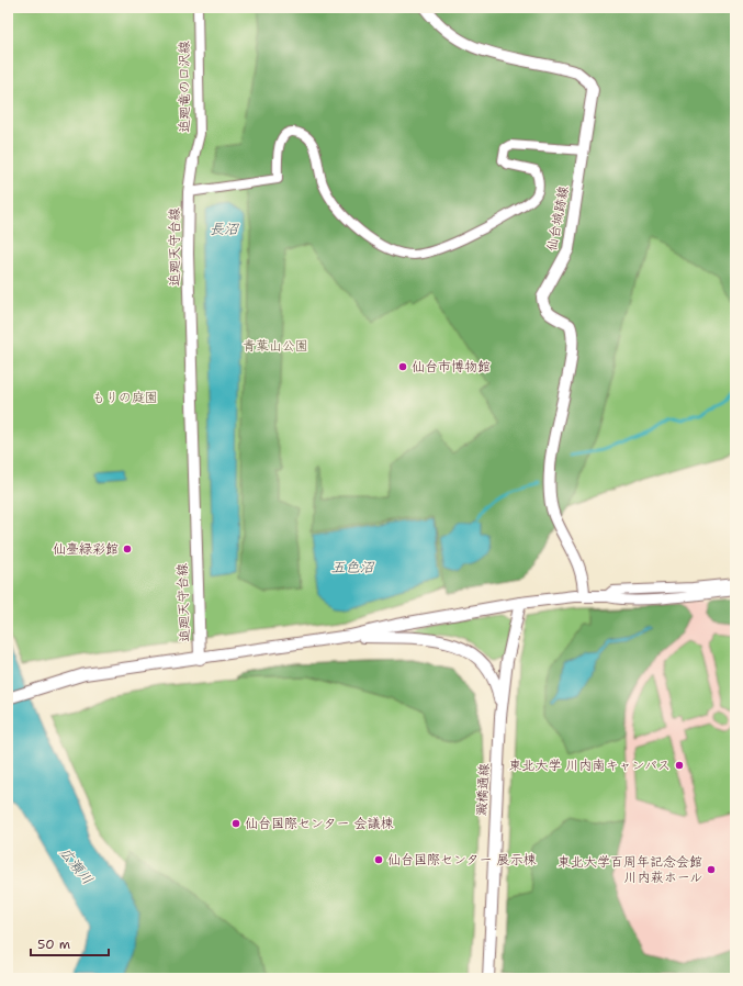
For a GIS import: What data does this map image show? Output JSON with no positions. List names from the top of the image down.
{
  "streets": {
    "street": [
      "追廻竜の口沢線",
      "仙台城跡線",
      "追廻天守台線",
      "澱橋通線"
    ]
  },
  "crossings": [
    ["追廻竜の口沢線", "追廻天守台線"],
    ["仙台城跡線", "追廻天守台線"]
  ],
  "water": ["長沼", "五色沼", "広瀬川"],
  "parks": ["青葉山公園", "もりの庭園"],
  "places": [
    "仙台市博物館",
    "仙臺緑彩館",
    "東北大学 川内南キャンパス",
    "仙台国際センター 会議棟",
    "仙台国際センター 展示棟",
    "東北大学百周年記念会館 川内萩ホール"
  ],
  "scale_bar": "50 m"
}
